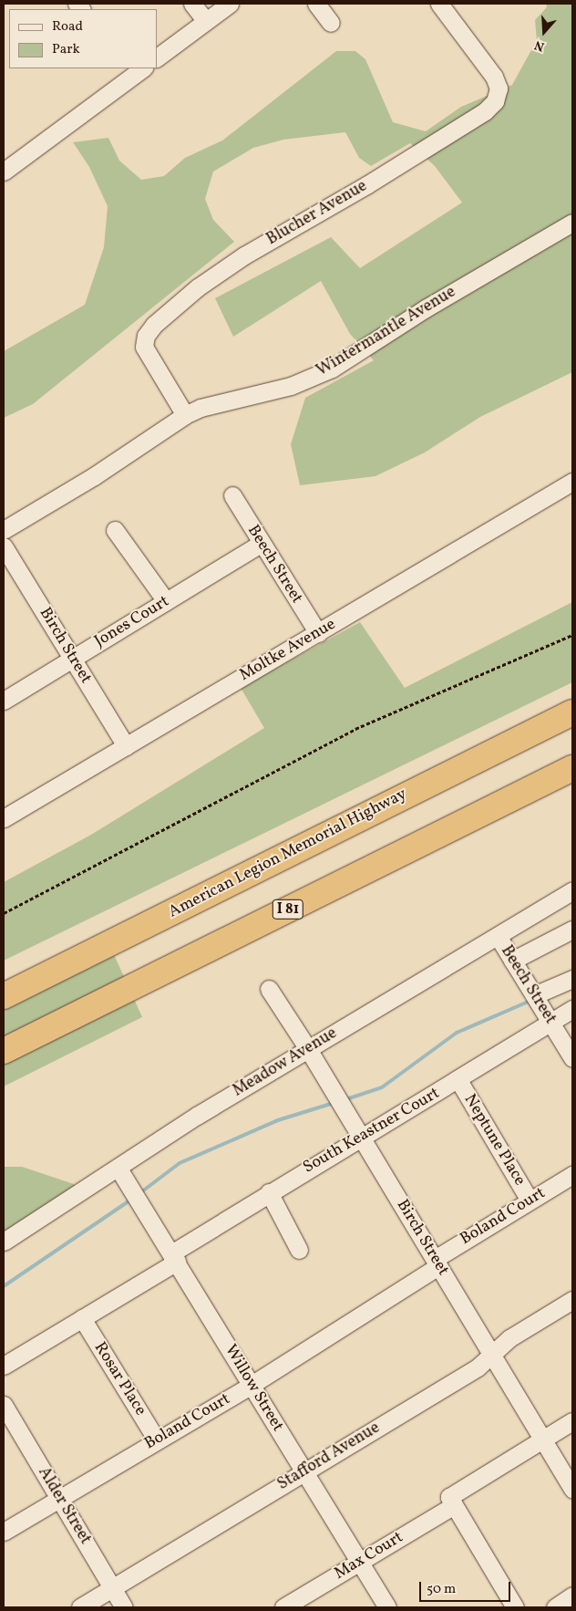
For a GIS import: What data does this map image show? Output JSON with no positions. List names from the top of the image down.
{
  "streets": {
    "highway": ["American Legion Memorial Highway", "I 81"],
    "street": [
      "Blucher Avenue",
      "Wintermantle Avenue",
      "Beech Street",
      "Jones Court",
      "Birch Street",
      "Moltke Avenue",
      "Meadow Avenue",
      "South Keastner Court",
      "Neptune Place",
      "Boland Court",
      "Rosar Place",
      "Willow Street",
      "Stafford Avenue",
      "Alder Street",
      "Max Court"
    ]
  },
  "crossings": [
    ["Blucher Avenue", "Wintermantle Avenue"],
    ["Beech Street", "Jones Court"],
    ["Beech Street", "Moltke Avenue"],
    ["Beech Street", "Meadow Avenue"],
    ["Beech Street", "South Keastner Court"],
    ["Jones Court", "Birch Street"],
    ["Birch Street", "Moltke Avenue"],
    ["Birch Street", "Meadow Avenue"],
    ["Birch Street", "South Keastner Court"],
    ["Birch Street", "Boland Court"],
    ["Birch Street", "Stafford Avenue"],
    ["Birch Street", "Max Court"],
    ["Meadow Avenue", "Willow Street"],
    ["South Keastner Court", "Neptune Place"],
    ["South Keastner Court", "Rosar Place"],
    ["South Keastner Court", "Willow Street"],
    ["Neptune Place", "Boland Court"],
    ["Boland Court", "Rosar Place"],
    ["Boland Court", "Willow Street"],
    ["Boland Court", "Alder Street"],
    ["Willow Street", "Stafford Avenue"],
    ["Willow Street", "Max Court"],
    ["Stafford Avenue", "Alder Street"]
  ],
  "legend": ["Road", "Park"],
  "scale_bar": "50 m",
  "north": "bottom"
}
